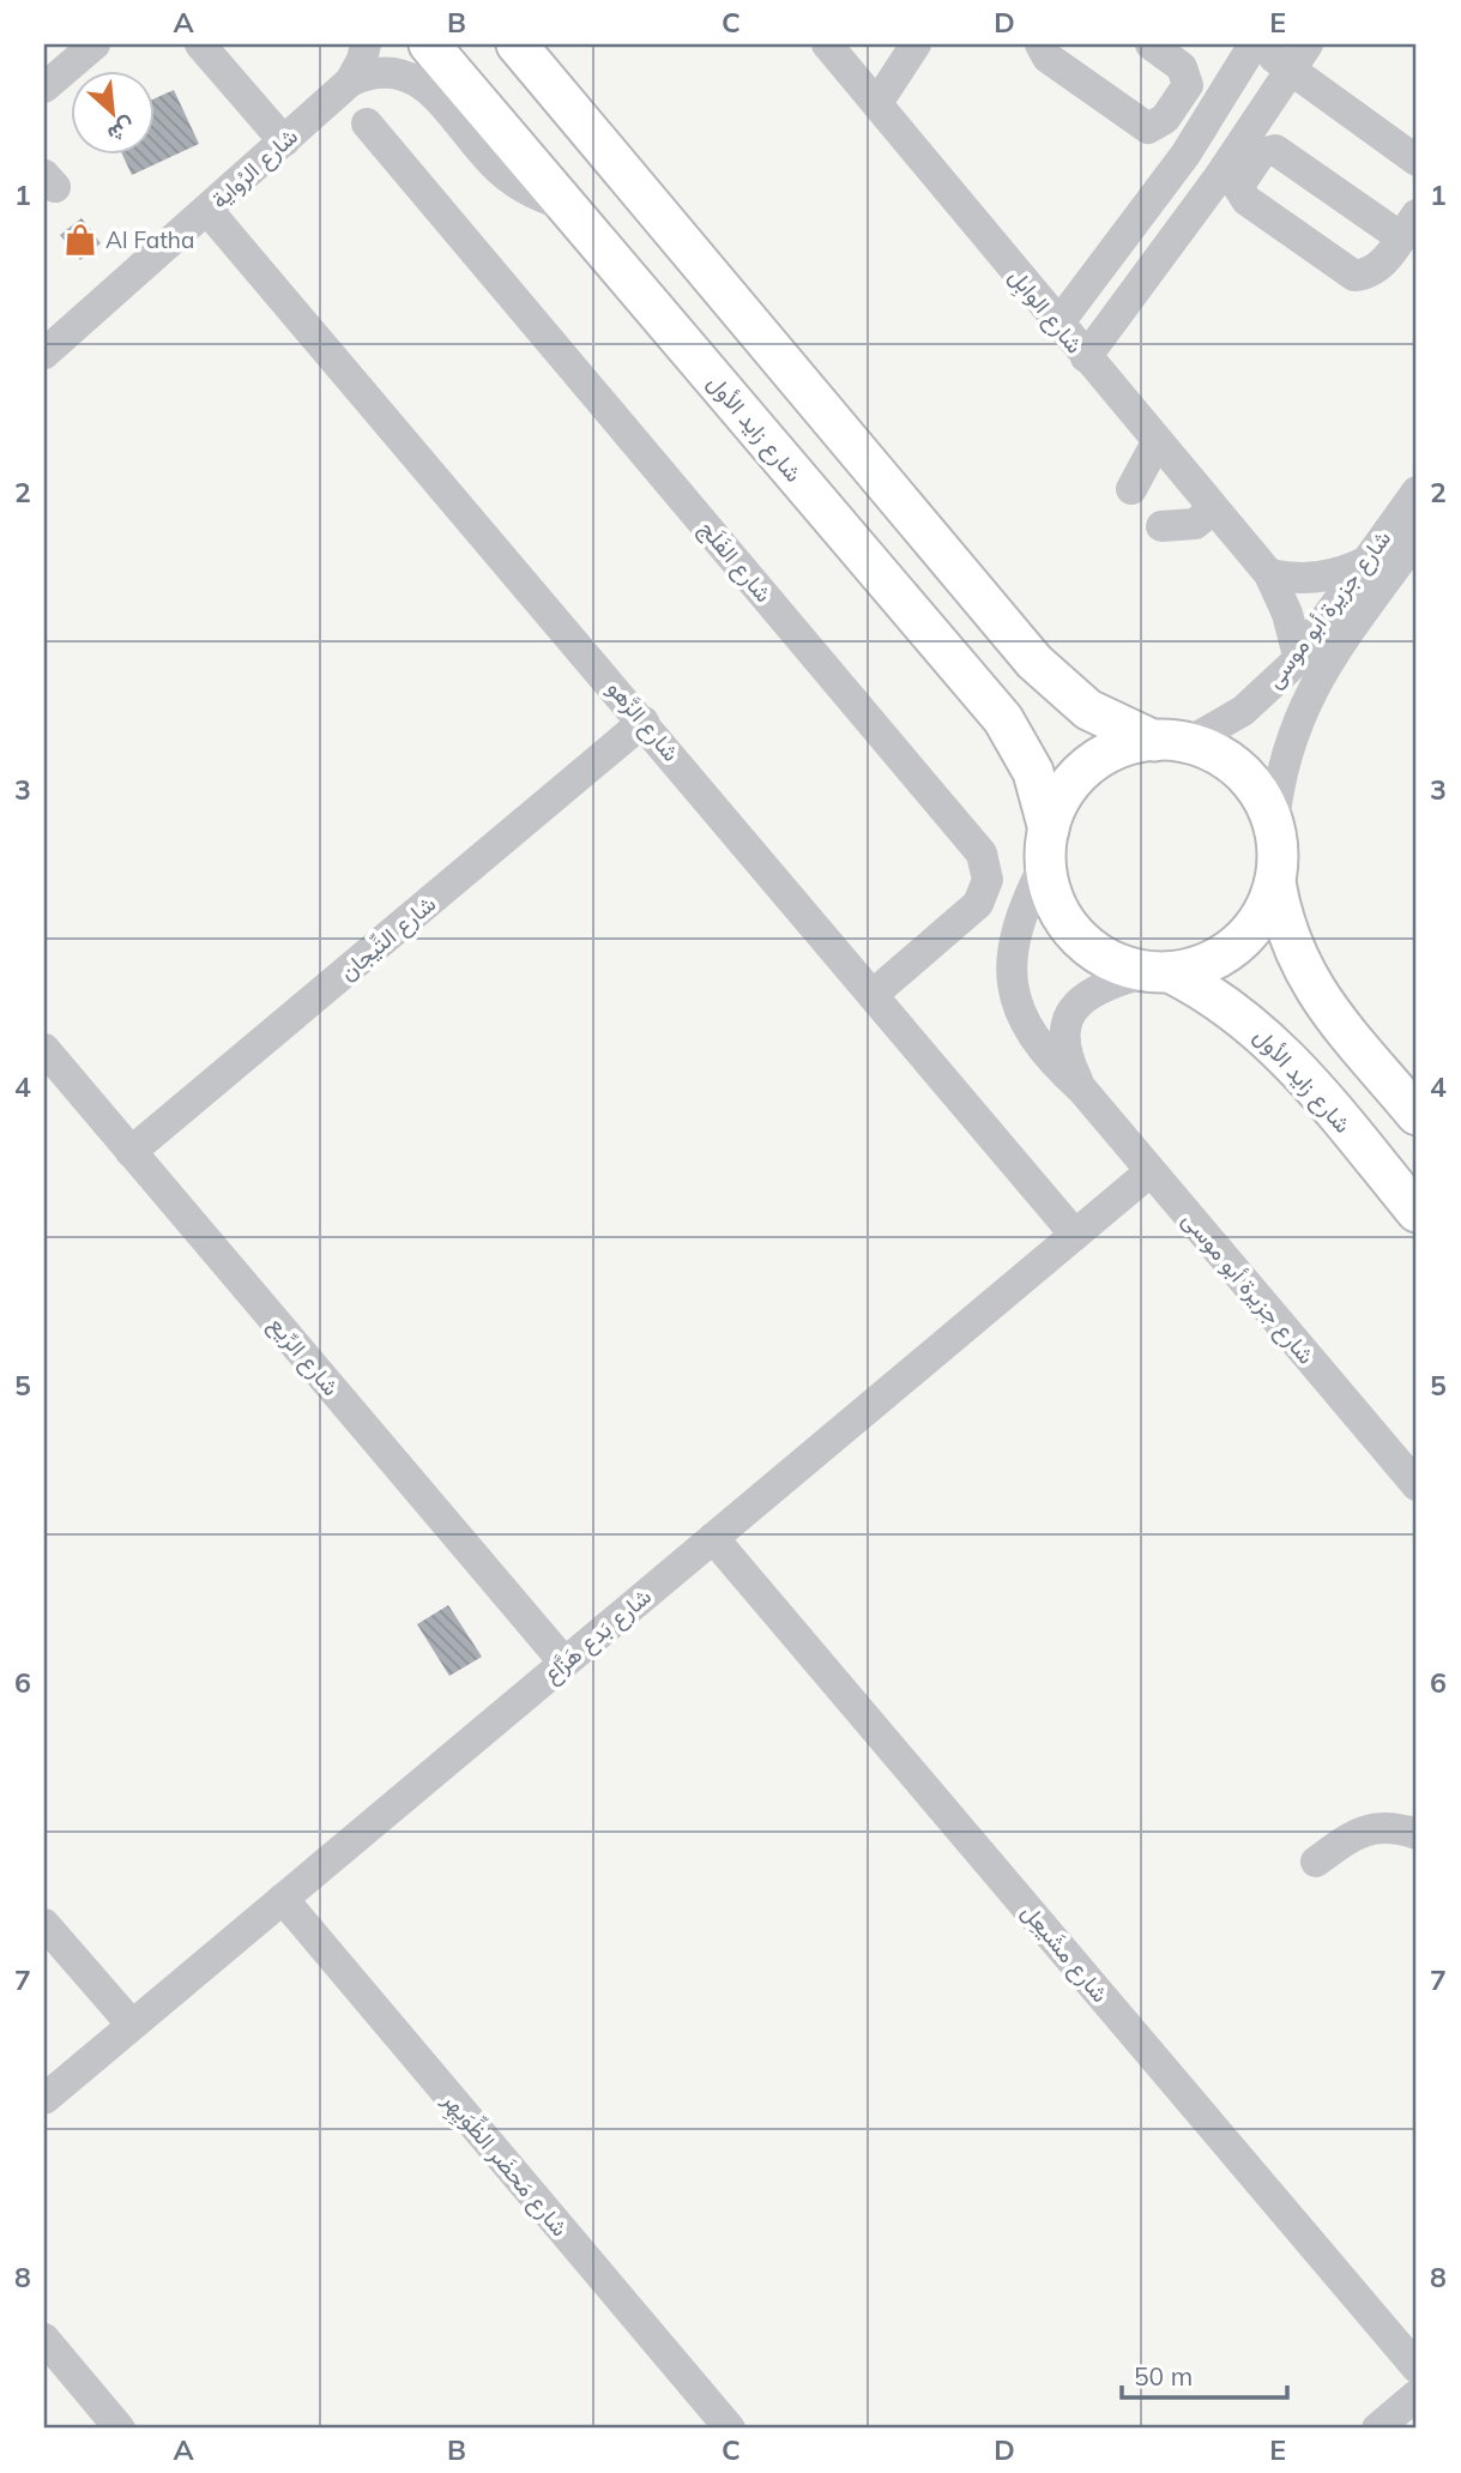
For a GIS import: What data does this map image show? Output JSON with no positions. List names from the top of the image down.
{
  "streets": {
    "main road": ["شارع زايد الأول"],
    "street": [
      "شارع الرُواية",
      "شارع الوابِل",
      "شارع الفَلَج",
      "شارع جزيرة أبو موسى",
      "شارع الزَّهو",
      "شارع التِّيجان",
      "شارع الرِّيع",
      "شارع بَدع هَزَّاع",
      "شارع مشَيعِل",
      "شارع مَحضَر الظِّوَيِهِر"
    ]
  },
  "crossings": [
    ["شارع الرُواية", "شارع الزَّهو"],
    ["شارع الوابِل", "شارع جزيرة أبو موسى"],
    ["شارع زايد الأول", "شارع جزيرة أبو موسى"],
    ["شارع الفَلَج", "شارع الزَّهو"],
    ["شارع جزيرة أبو موسى", "شارع بَدع هَزَّاع"],
    ["شارع الزَّهو", "شارع التِّيجان"],
    ["شارع الزَّهو", "شارع بَدع هَزَّاع"],
    ["شارع التِّيجان", "شارع الرِّيع"],
    ["شارع الرِّيع", "شارع بَدع هَزَّاع"],
    ["شارع بَدع هَزَّاع", "شارع مشَيعِل"],
    ["شارع بَدع هَزَّاع", "شارع مَحضَر الظِّوَيِهِر"]
  ],
  "places": {
    "shop": ["Al Fatha"]
  },
  "scale_bar": "50 m",
  "north": "bottom right",
  "grid": {
    "columns": [
      "A",
      "B",
      "C",
      "D",
      "E"
    ],
    "rows": [
      "1",
      "2",
      "3",
      "4",
      "5",
      "6",
      "7",
      "8"
    ]
  }
}
